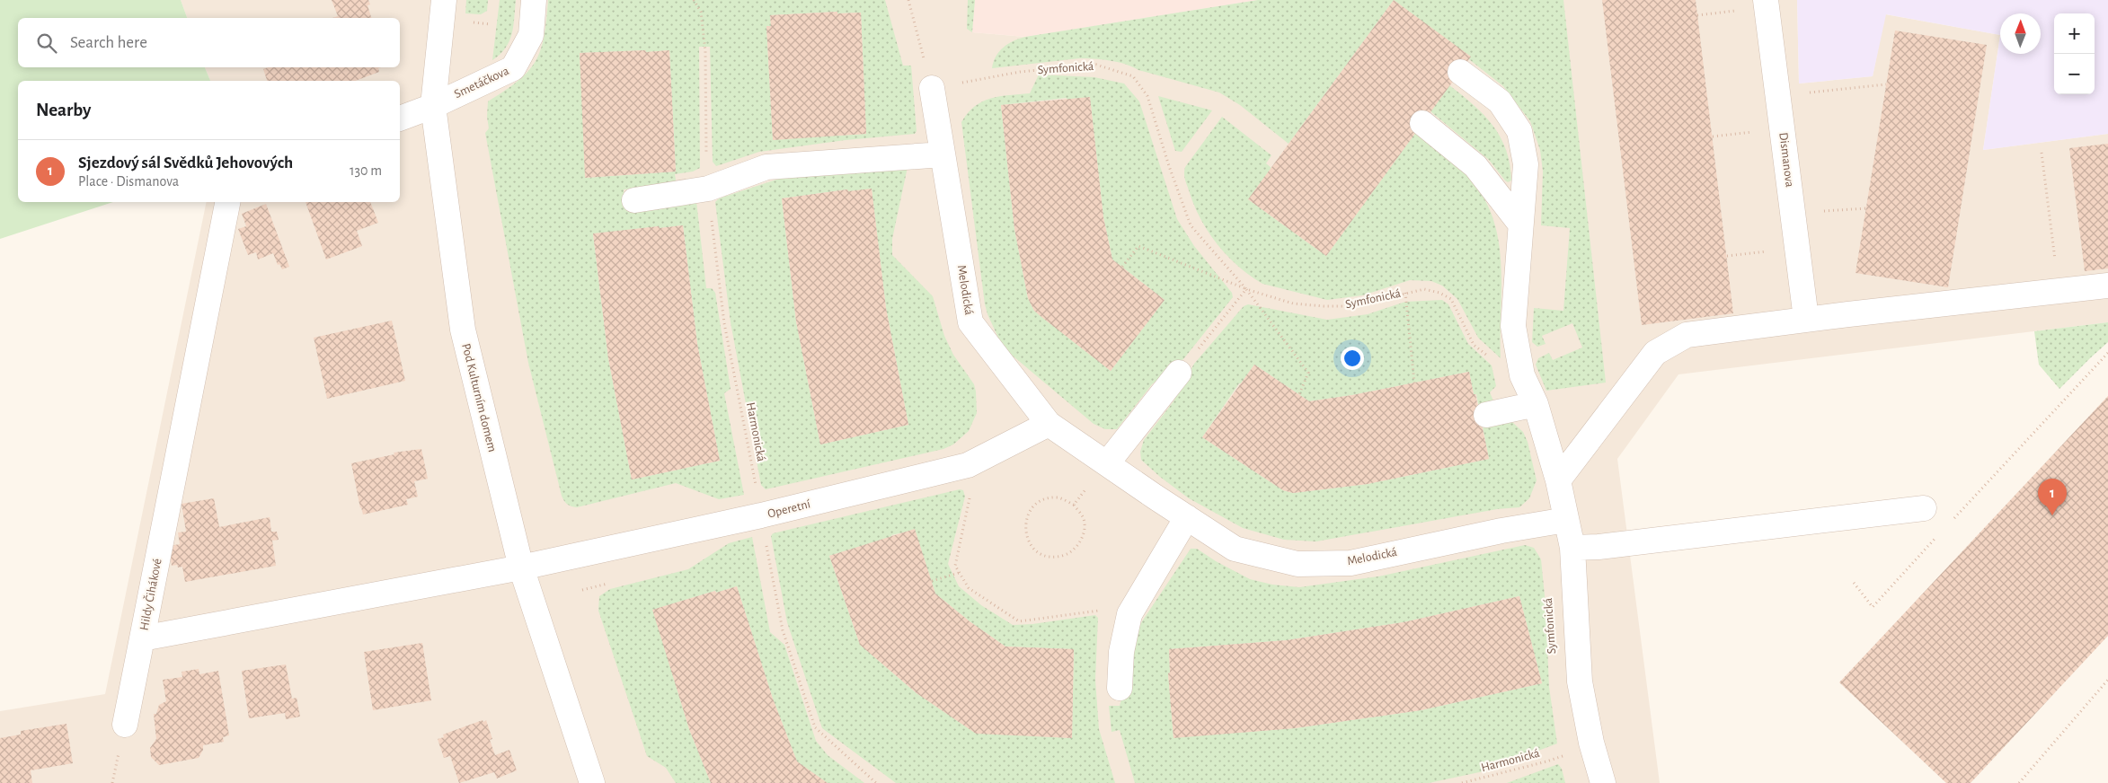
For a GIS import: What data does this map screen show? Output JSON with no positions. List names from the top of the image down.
{
  "streets": {
    "street": [
      "Symfonická",
      "Smetáčkova",
      "Dismanova",
      "Melodická",
      "Pod Kulturním domem",
      "Operetní",
      "Hildy Čihákové"
    ],
    "path": ["Harmonická"]
  },
  "crossings": [
    ["Symfonická", "Melodická"],
    ["Smetáčkova", "Pod Kulturním domem"],
    ["Melodická", "Operetní"],
    ["Pod Kulturním domem", "Operetní"],
    ["Pod Kulturním domem", "Hildy Čihákové"],
    ["Harmonická", "Operetní"],
    ["Operetní", "Hildy Čihákové"]
  ],
  "north": "top",
  "page": {
    "map_buttons": ["+", "−"],
    "search": "Search here",
    "heading": "Nearby",
    "list": [
      {
        "mark": "1",
        "name": "Sjezdový sál Svědků Jehovových",
        "note": "Place · Dismanova",
        "value": "130 m"
      }
    ],
    "pins": "1"
  }
}
